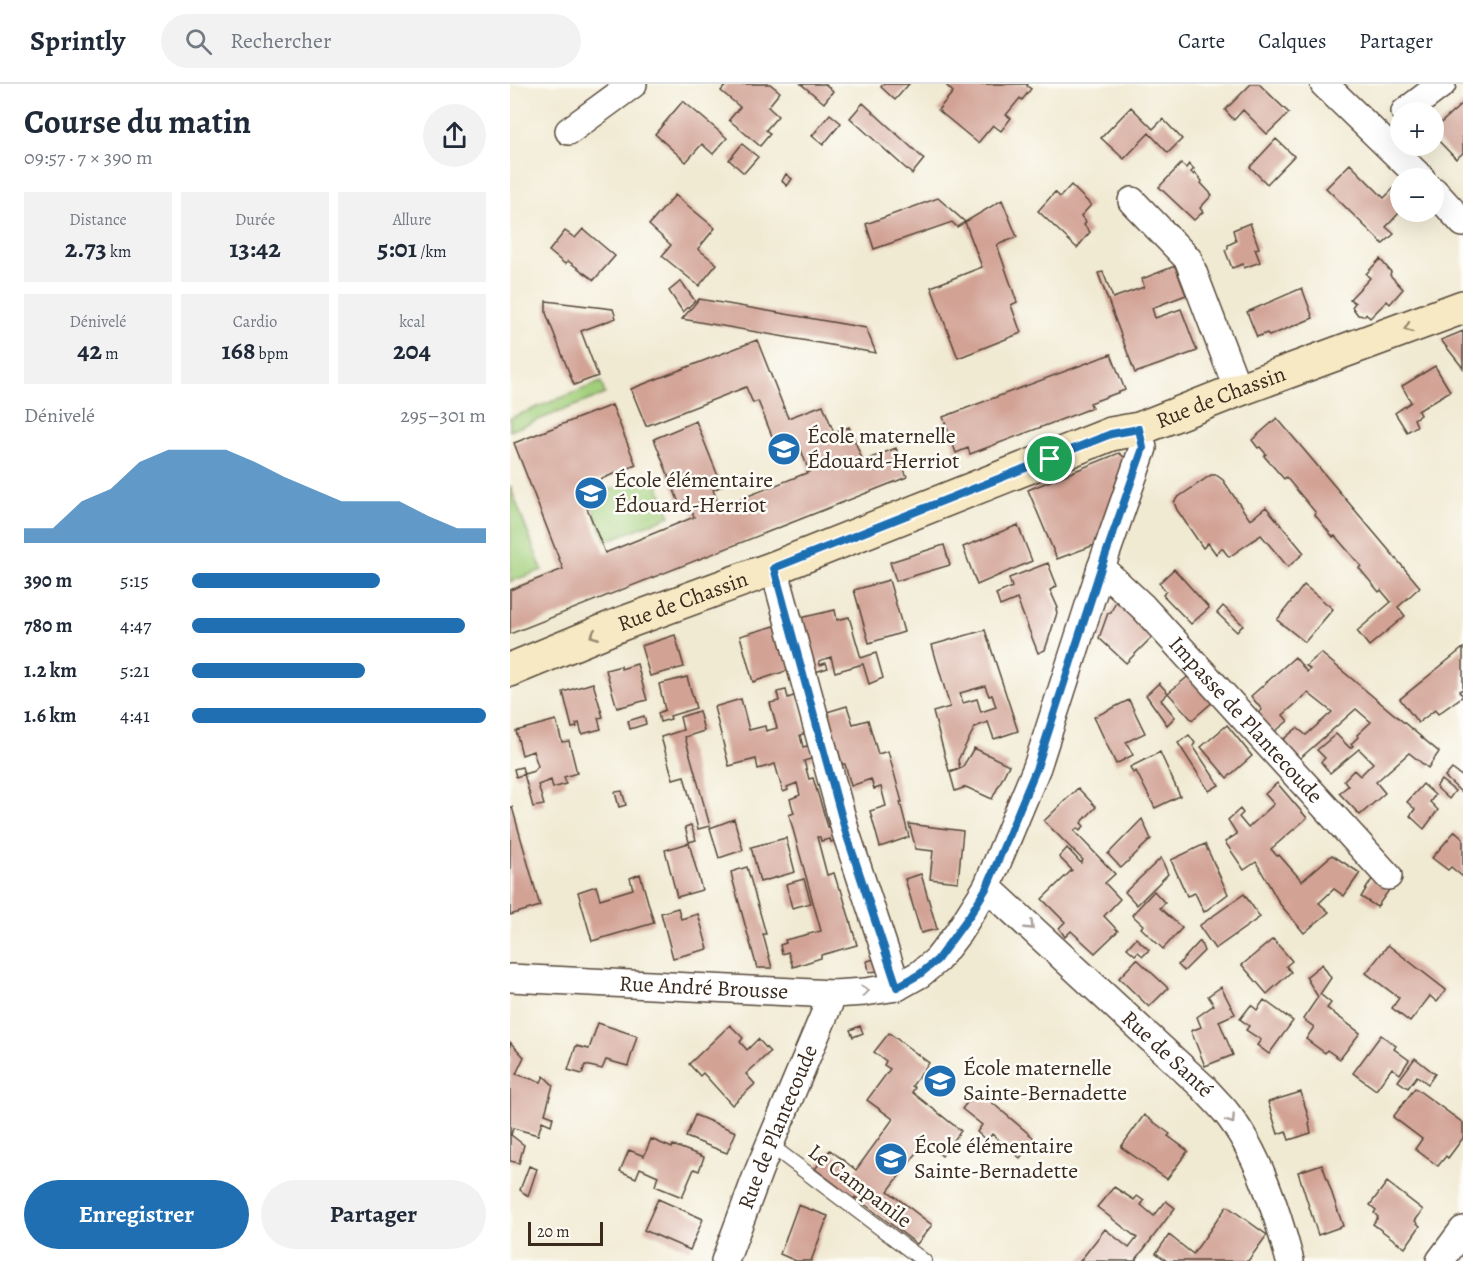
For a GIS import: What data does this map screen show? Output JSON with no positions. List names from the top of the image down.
{
  "streets": {
    "street": [
      "Rue de Chassin",
      "Impasse de Plantecoude",
      "Rue André Brousse",
      "Rue de Santé",
      "Rue de Plantecoude"
    ],
    "lane": ["Le Campanile"]
  },
  "crossings": [
    ["Rue André Brousse", "Rue de Plantecoude"],
    ["Rue de Plantecoude", "Le Campanile"]
  ],
  "one_way": ["Rue de Chassin", "Rue de Santé"],
  "places": {
    "school or university": [
      "École maternelle Édouard-Herriot",
      "École élémentaire Édouard-Herriot",
      "École maternelle Sainte-Bernadette",
      "École élémentaire Sainte-Bernadette"
    ]
  },
  "scale_bar": "20 m",
  "page": {
    "header": "Sprintly",
    "search": "Rechercher",
    "nav": ["Carte", "Calques", "Partager"],
    "heading": ["Course du matin", "09:57 · 7 × 390 m"],
    "map_buttons": ["+", "−"],
    "stats": [
      ["Distance", "2.73 km"],
      ["Durée", "13:42"],
      ["Allure", "5:01 /km"],
      ["Dénivelé", "42 m"],
      ["Cardio", "168 bpm"],
      ["kcal", "204"]
    ],
    "chart": ["Dénivelé", "295–301 m"],
    "list": [
      {
        "name": "390 m",
        "note": "5:15"
      },
      {
        "name": "780 m",
        "note": "4:47"
      },
      {
        "name": "1.2 km",
        "note": "5:21"
      },
      {
        "name": "1.6 km",
        "note": "4:41"
      }
    ],
    "buttons": ["Enregistrer", "Partager"],
    "scale": "20 m"
  }
}
